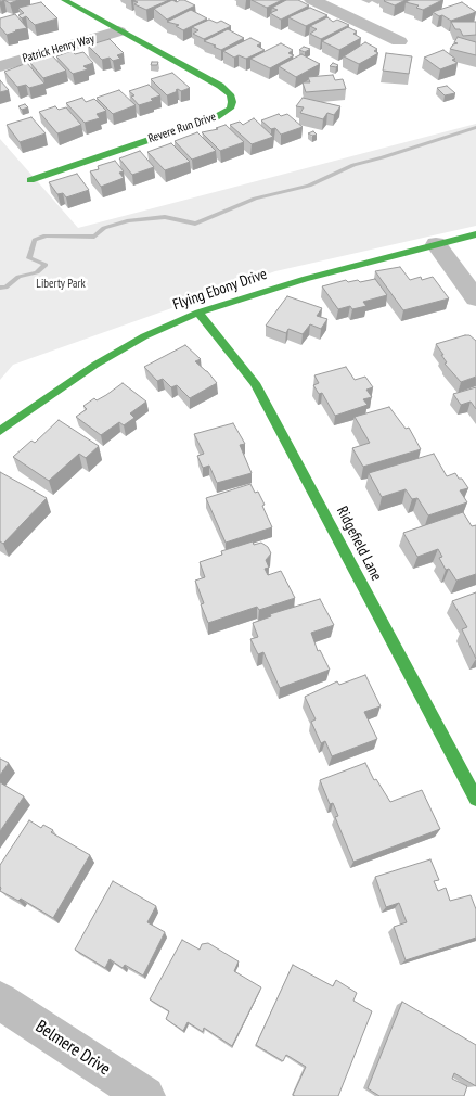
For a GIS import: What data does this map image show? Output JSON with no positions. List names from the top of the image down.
{
  "streets": {
    "street": [
      "Patrick Henry Way",
      "Revere Run Drive",
      "Flying Ebony Drive",
      "Ridgefield Lane",
      "Belmere Drive"
    ]
  },
  "crossings": [
    ["Patrick Henry Way", "Revere Run Drive"],
    ["Flying Ebony Drive", "Ridgefield Lane"]
  ],
  "parks": ["Liberty Park"]
}
